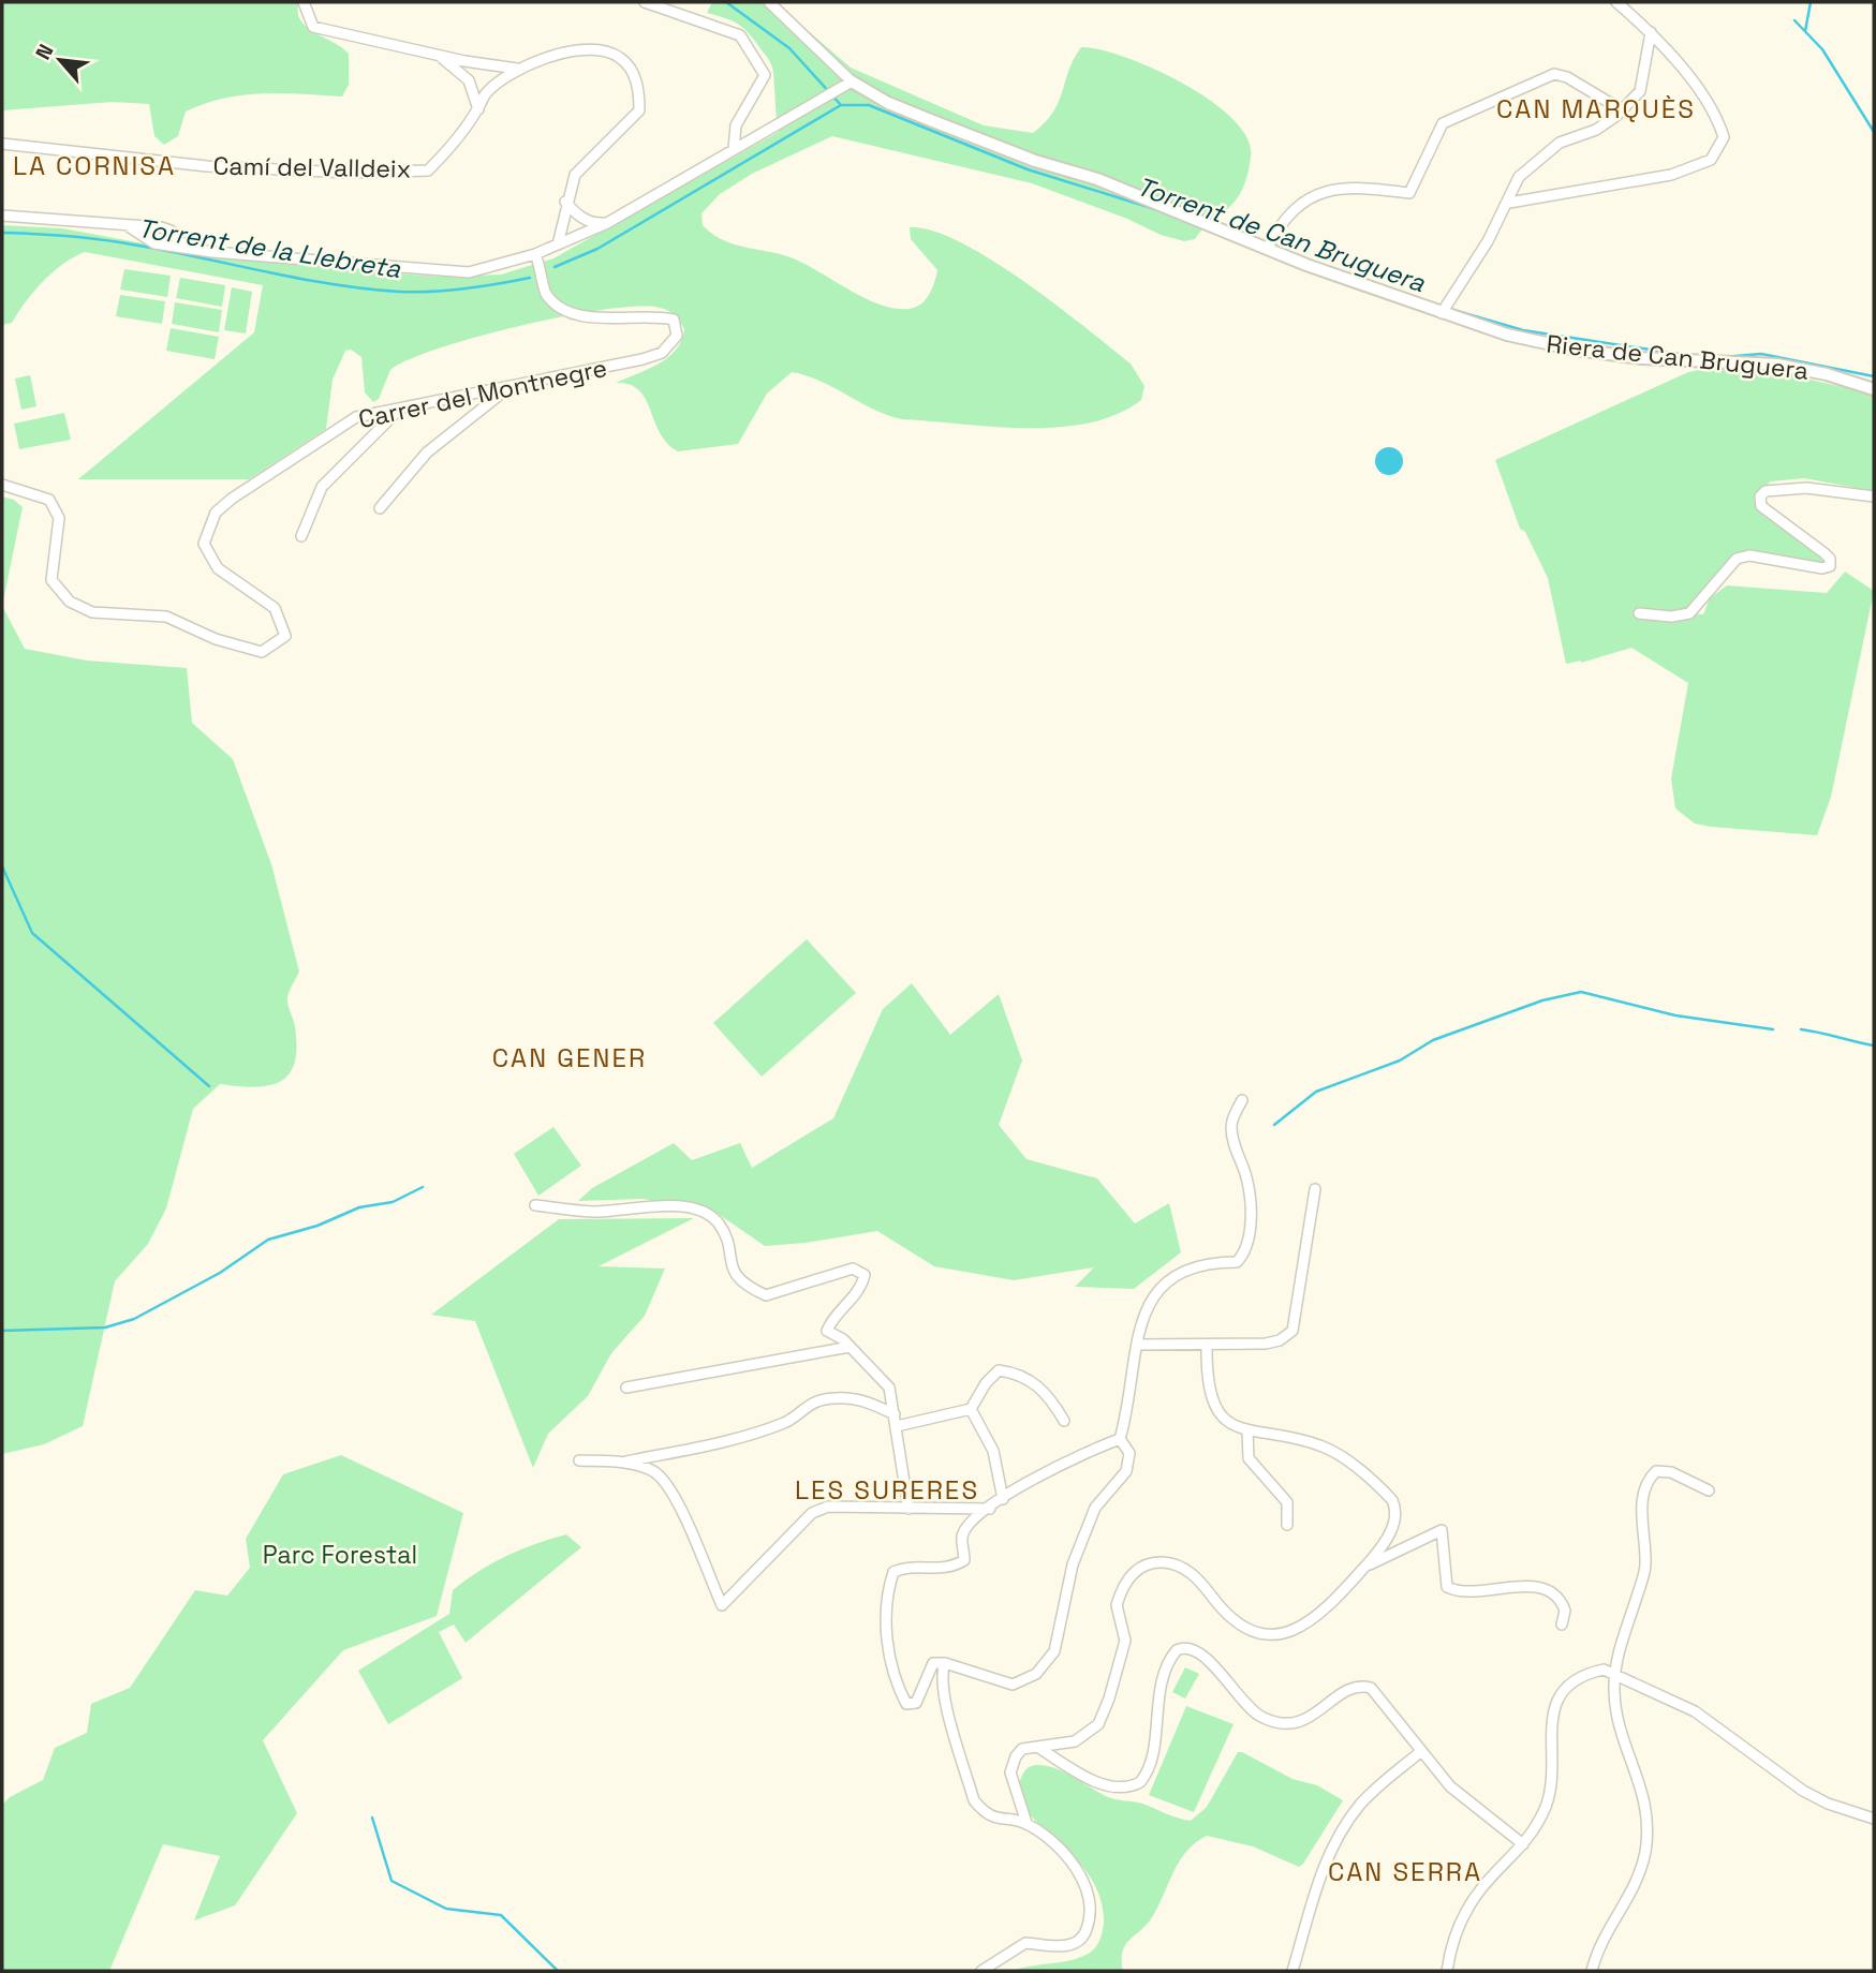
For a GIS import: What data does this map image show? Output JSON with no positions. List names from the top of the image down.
{
  "streets": {
    "street": ["Camí del Valldeix", "Riera de Can Bruguera", "Carrer del Montnegre"]
  },
  "districts": [
    "CAN MARQUÈS",
    "LA CORNISA",
    "CAN GENER",
    "LES SURERES",
    "CAN SERRA"
  ],
  "water": ["Torrent de Can Bruguera", "Torrent de la Llebreta"],
  "parks": ["Parc Forestal"],
  "north": "top left"
}
